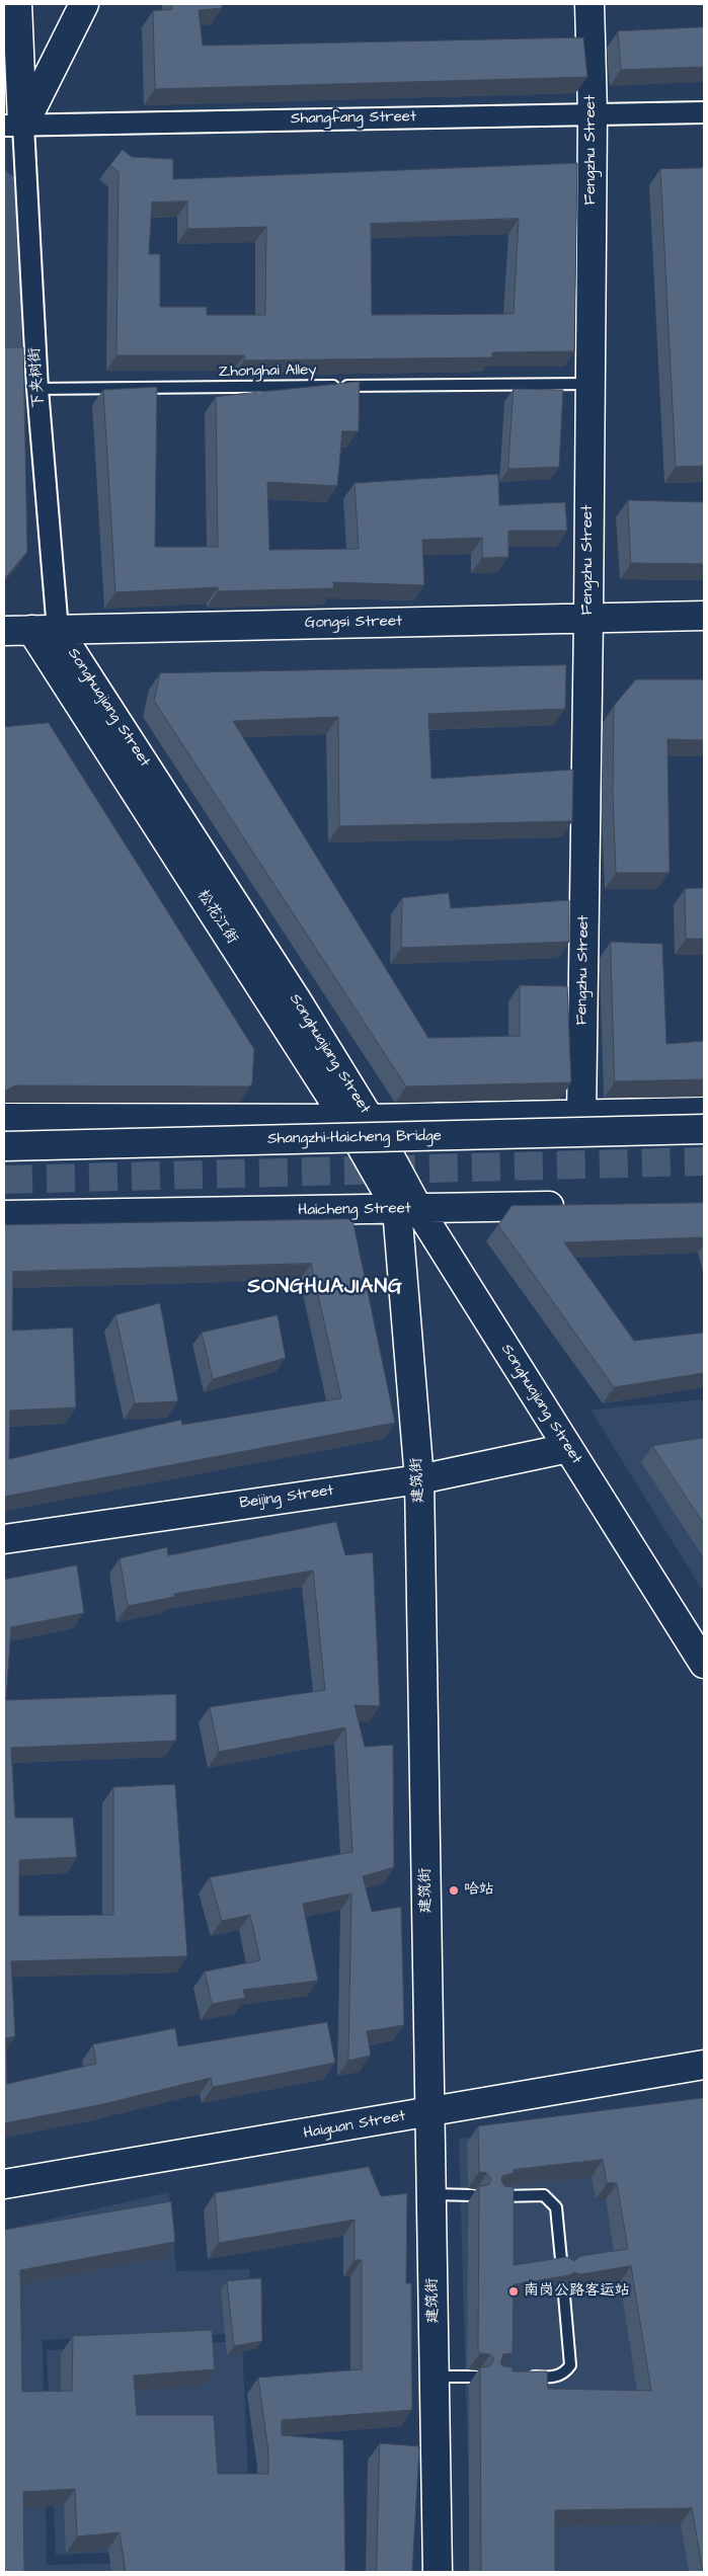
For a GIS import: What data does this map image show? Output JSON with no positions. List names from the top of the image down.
{
  "streets": {
    "street": [
      "Shangfang Street",
      "Fengzhu Street",
      "下夹树街",
      "Gongsi Street",
      "Songhuajiang Street",
      "松花江街",
      "Shangzhi-Haicheng Bridge",
      "Haicheng Street",
      "建筑街",
      "Beijing Street",
      "Haiguan Street"
    ],
    "lane": ["Zhonghai Alley"]
  },
  "crossings": [
    ["Shangfang Street", "Fengzhu Street"],
    ["Shangfang Street", "下夹树街"],
    ["Fengzhu Street", "Zhonghai Alley"],
    ["Fengzhu Street", "Gongsi Street"],
    ["Zhonghai Alley", "下夹树街"],
    ["下夹树街", "Gongsi Street"],
    ["下夹树街", "松花江街"],
    ["Gongsi Street", "松花江街"],
    ["Songhuajiang Street", "松花江街"],
    ["Songhuajiang Street", "Haicheng Street"],
    ["Songhuajiang Street", "建筑街"],
    ["Songhuajiang Street", "Beijing Street"],
    ["Haicheng Street", "建筑街"],
    ["建筑街", "Beijing Street"],
    ["建筑街", "Haiguan Street"]
  ],
  "districts": ["SONGHUAJIANG"],
  "places": ["哈站", "南岗公路客运站"]
}
